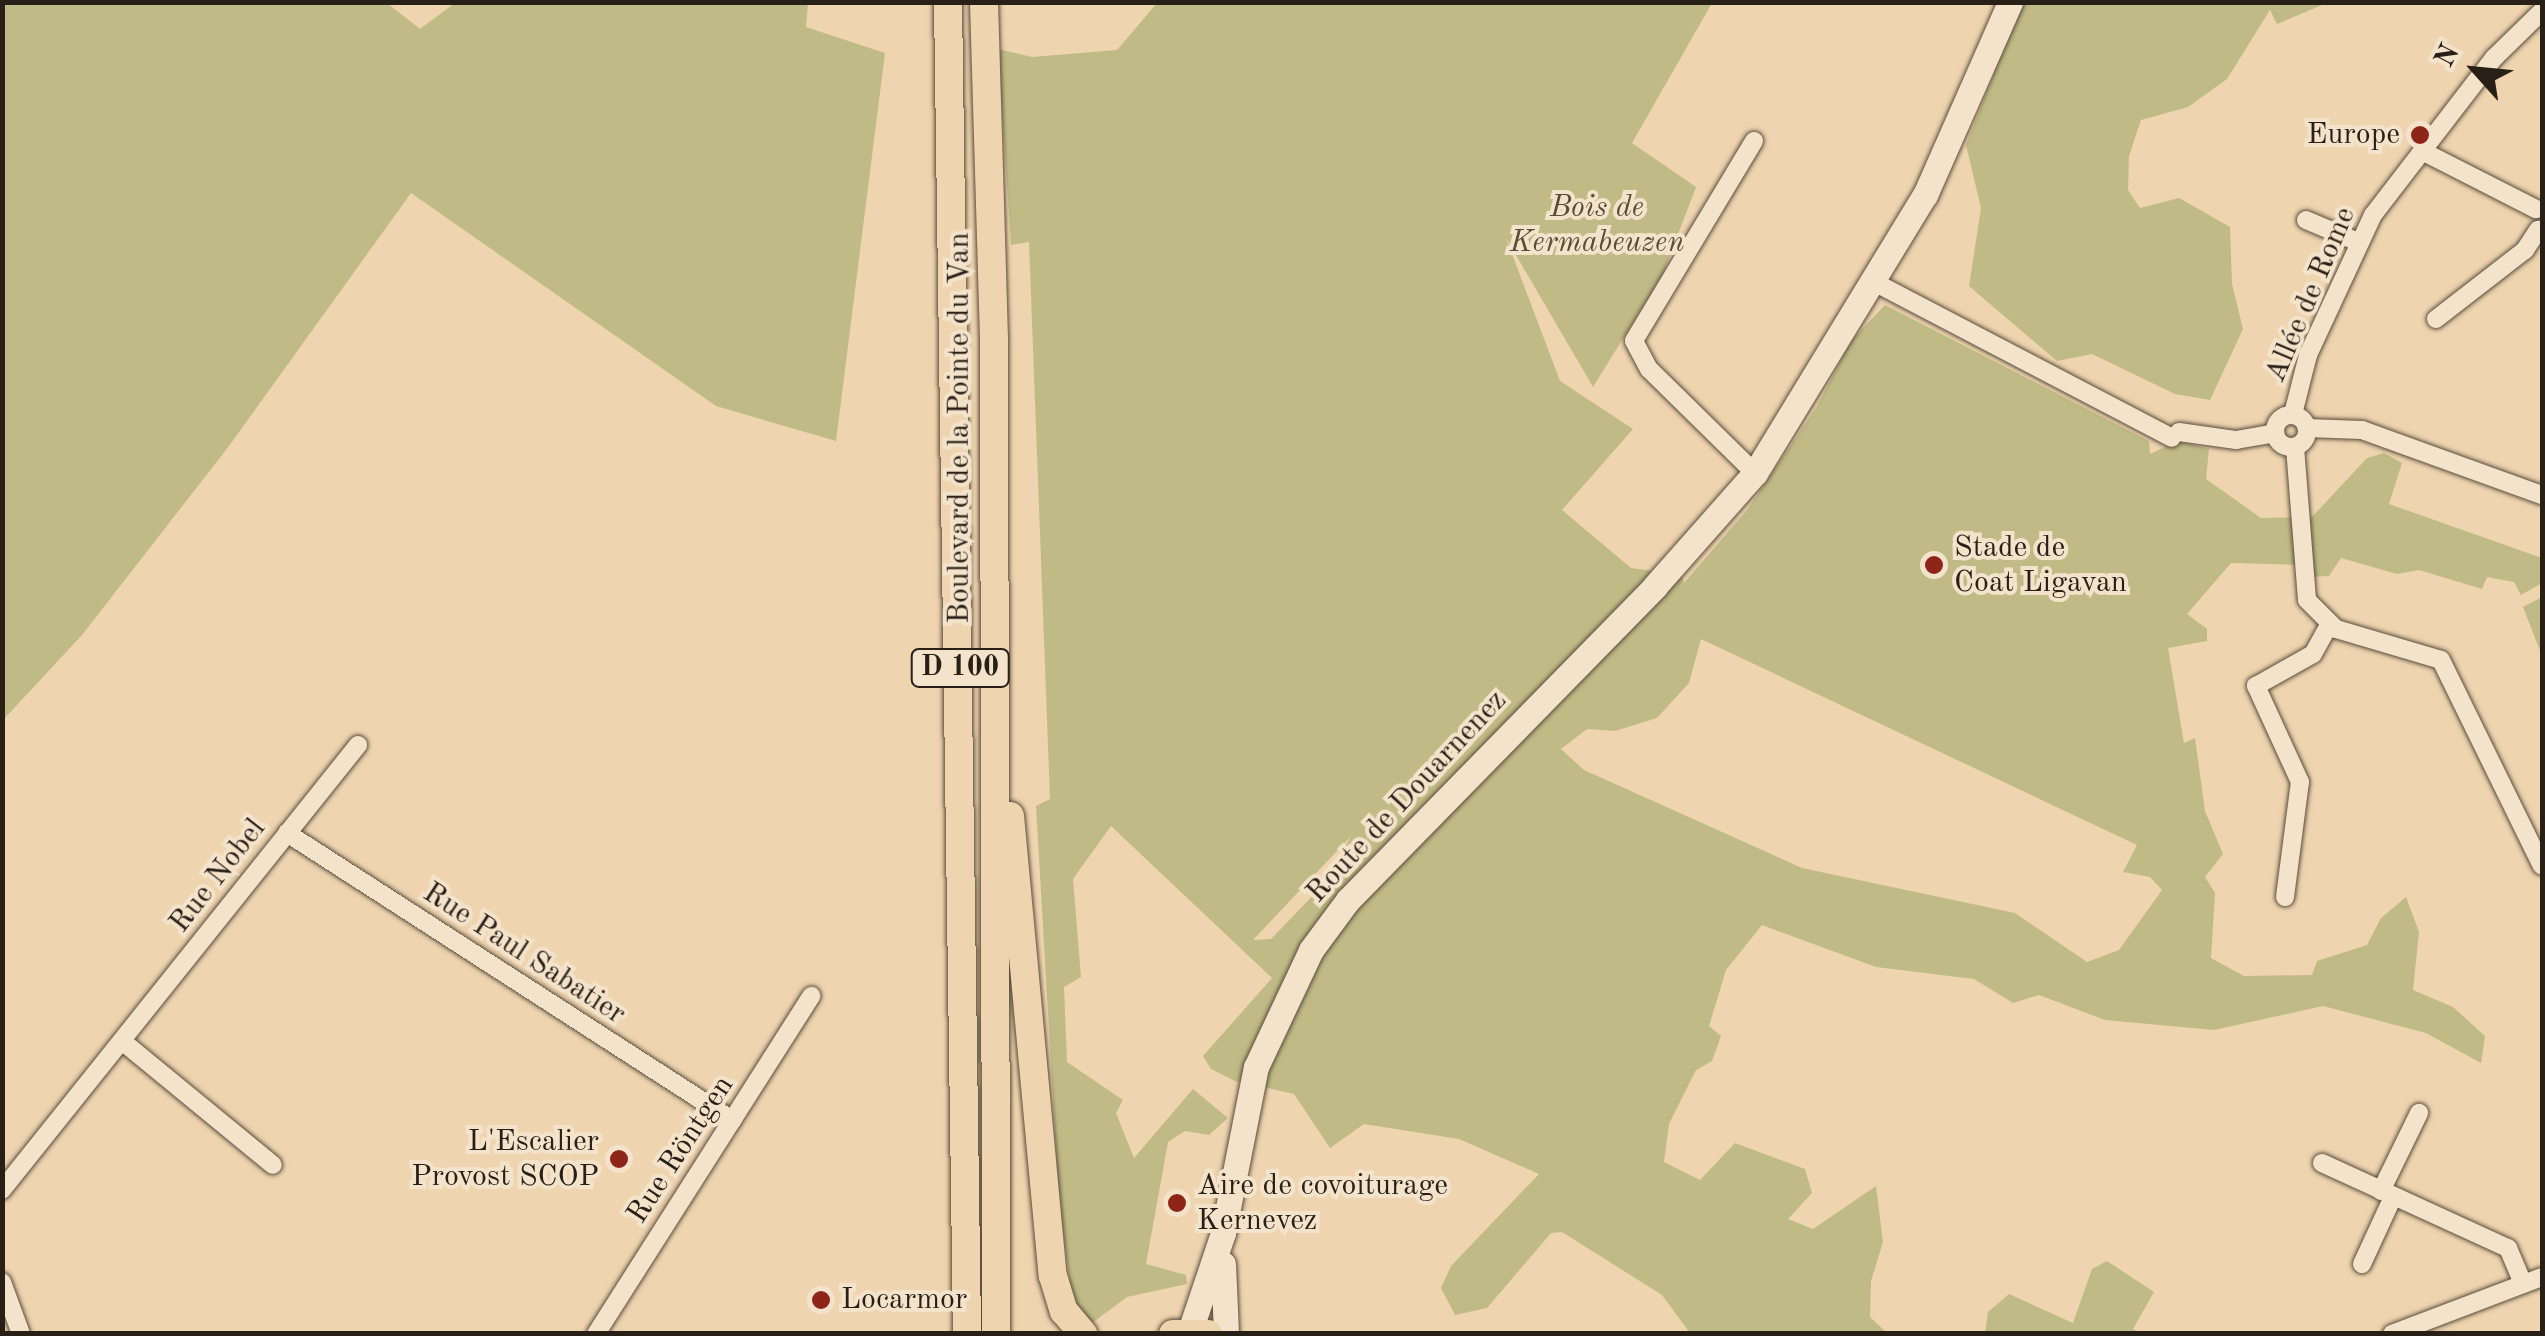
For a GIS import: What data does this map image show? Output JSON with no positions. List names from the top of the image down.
{
  "streets": {
    "highway": ["Boulevard de la Pointe du Van", "D 100"],
    "main road": ["Route de Douarnenez"],
    "street": [
      "Allée de Rome",
      "Rue Nobel",
      "Rue Paul Sabatier",
      "Rue Röntgen"
    ]
  },
  "crossings": [
    ["Rue Nobel", "Rue Paul Sabatier"],
    ["Rue Paul Sabatier", "Rue Röntgen"]
  ],
  "parks": ["Bois de Kermabeuzen"],
  "places": [
    "Europe",
    "Stade de Coat Ligavan",
    "L'Escalier Provost SCOP",
    "Aire de covoiturage Kernevez",
    "Locarmor"
  ],
  "north": "top left"
}
